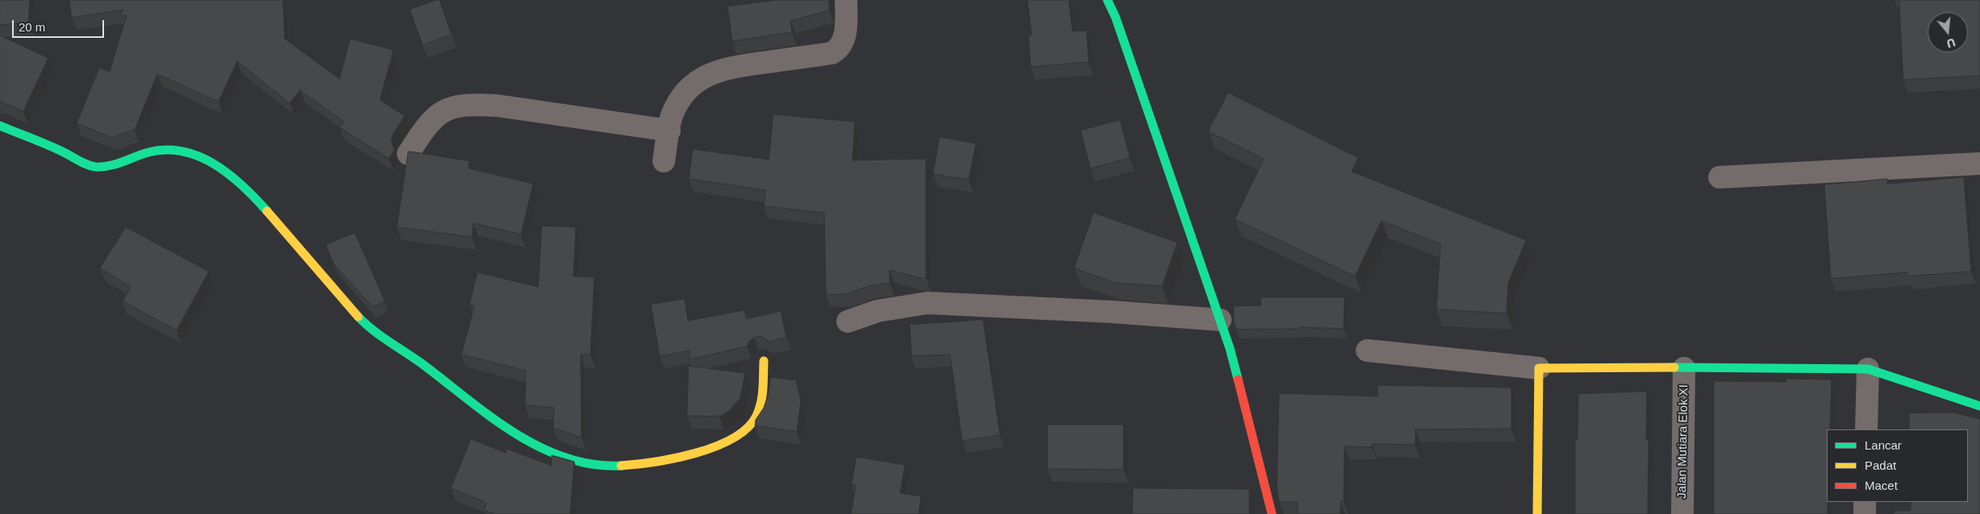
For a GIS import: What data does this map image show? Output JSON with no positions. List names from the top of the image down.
{
  "streets": {
    "street": ["Jalan Mutiara Elok XI"]
  },
  "legend": ["Lancar", "Padat", "Macet"],
  "scale_bar": "20 m",
  "north": "bottom"
}
